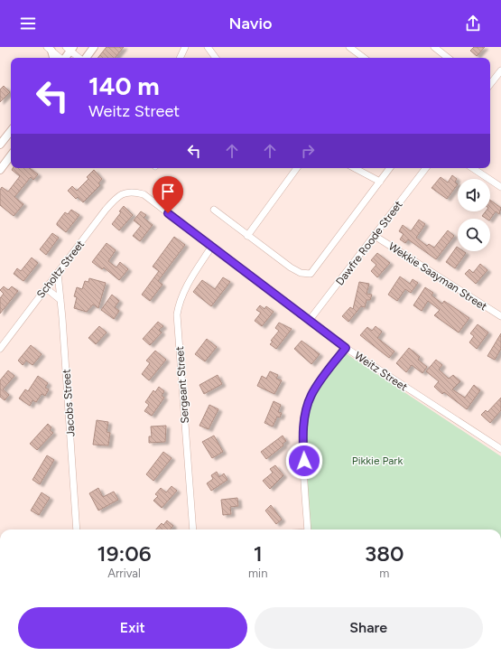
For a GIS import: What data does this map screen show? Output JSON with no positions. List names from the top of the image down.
{
  "streets": {
    "street": [
      "Dawfre Roode Street",
      "Scholtz Street",
      "Wekkie Saayman Street",
      "Weitz Street",
      "Sergeant Street",
      "Jacobs Street"
    ]
  },
  "crossings": [
    ["Dawfre Roode Street", "Wekkie Saayman Street"],
    ["Dawfre Roode Street", "Weitz Street"],
    ["Scholtz Street", "Weitz Street"],
    ["Scholtz Street", "Jacobs Street"],
    ["Weitz Street", "Sergeant Street"]
  ],
  "parks": ["Pikkie Park"],
  "page": {
    "header": "Navio",
    "turn": ["140 m", "Weitz Street"],
    "eta": [
      "19:06",
      "Arrival",
      "1",
      "min",
      "380",
      "m"
    ],
    "buttons": ["Exit", "Share"]
  }
}
